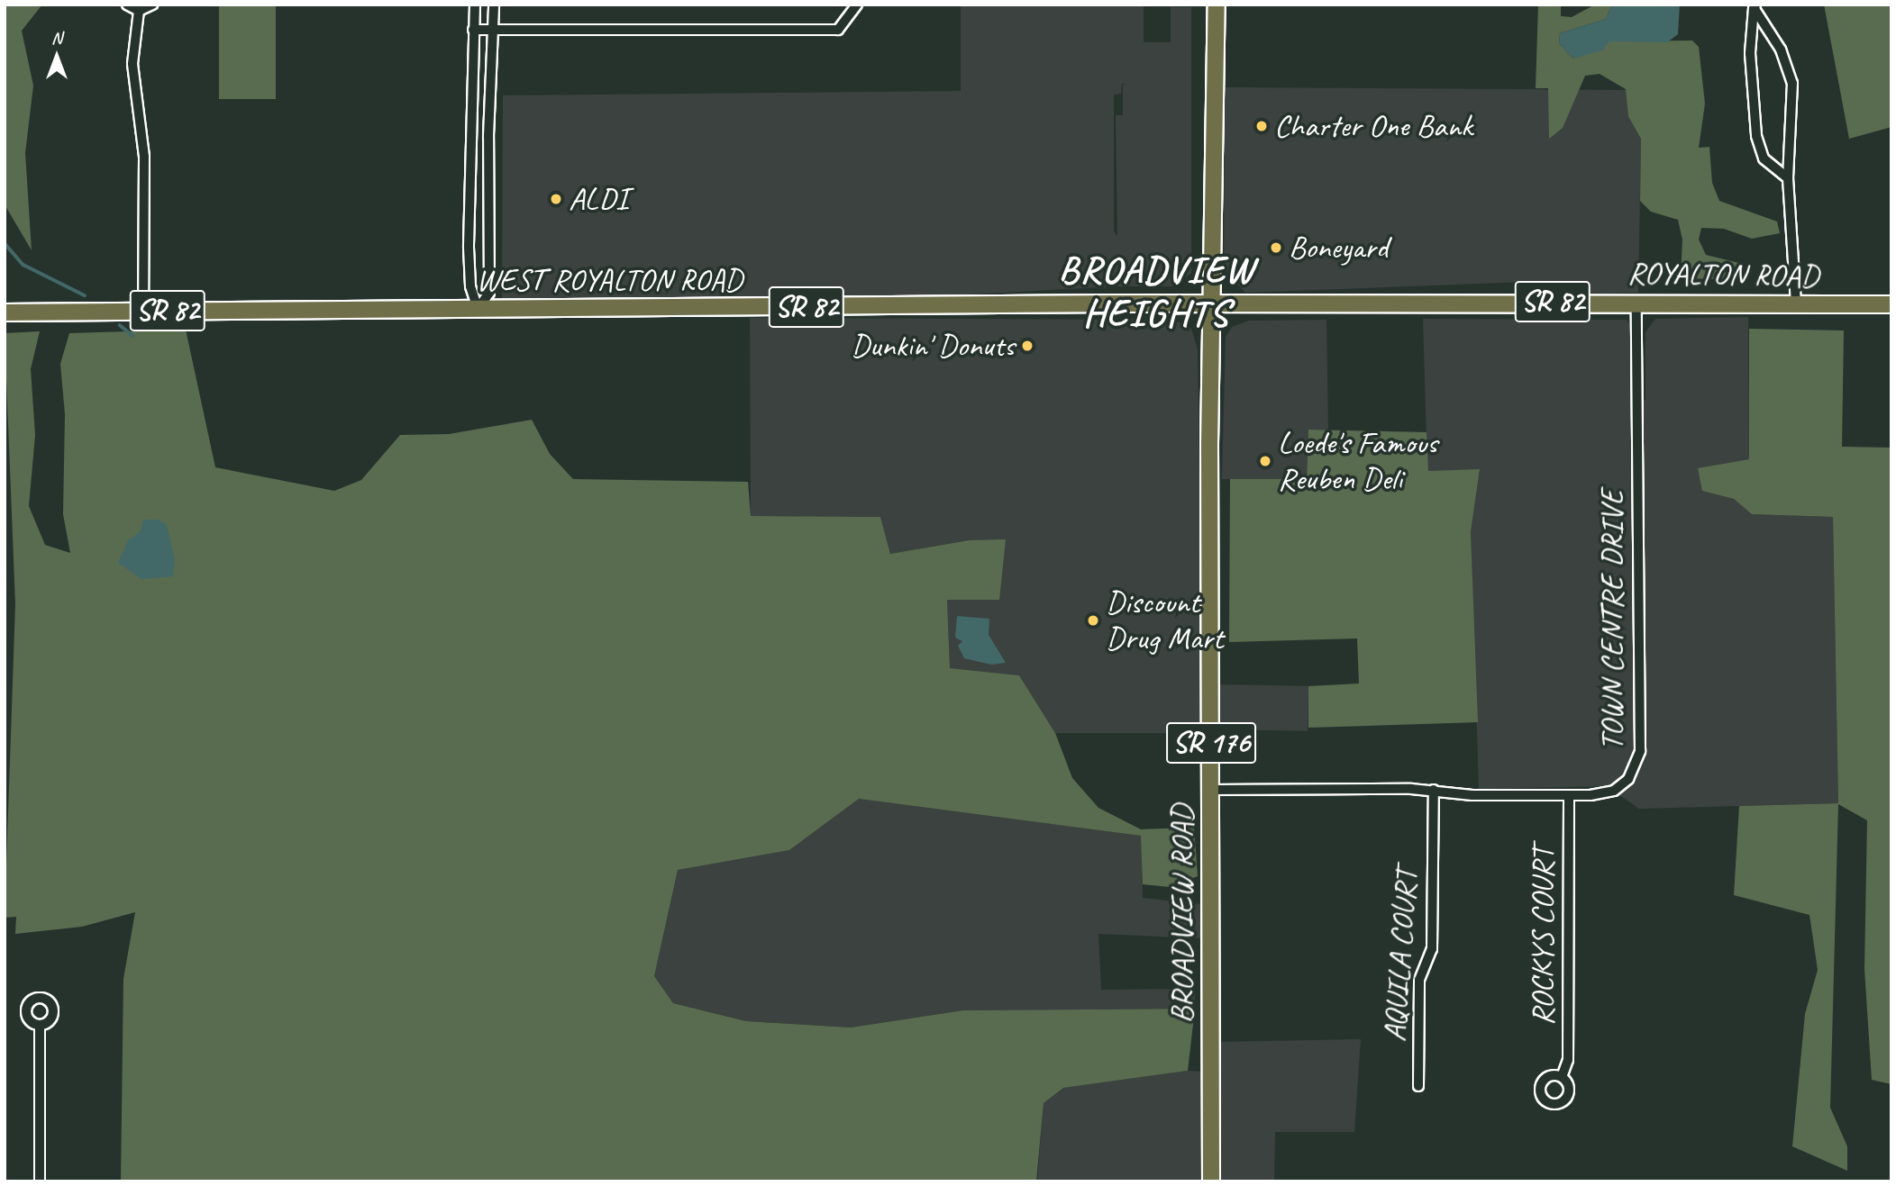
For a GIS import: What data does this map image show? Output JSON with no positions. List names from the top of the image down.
{
  "streets": {
    "main road": [
      "ROYALTON ROAD",
      "WEST ROYALTON ROAD",
      "SR 82",
      "SR 176",
      "BROADVIEW ROAD"
    ],
    "street": ["TOWN CENTRE DRIVE", "ROCKYS COURT", "AQUILA COURT"]
  },
  "crossings": [
    ["ROYALTON ROAD", "WEST ROYALTON ROAD"],
    ["ROYALTON ROAD", "TOWN CENTRE DRIVE"],
    ["ROYALTON ROAD", "BROADVIEW ROAD"],
    ["WEST ROYALTON ROAD", "BROADVIEW ROAD"],
    ["TOWN CENTRE DRIVE", "BROADVIEW ROAD"],
    ["TOWN CENTRE DRIVE", "ROCKYS COURT"],
    ["TOWN CENTRE DRIVE", "AQUILA COURT"]
  ],
  "districts": ["BROADVIEW HEIGHTS"],
  "places": [
    "Charter One Bank",
    "ALDI",
    "Boneyard",
    "Dunkin' Donuts",
    "Loede's Famous Reuben Deli",
    "Discount Drug Mart"
  ],
  "north": "top"
}
